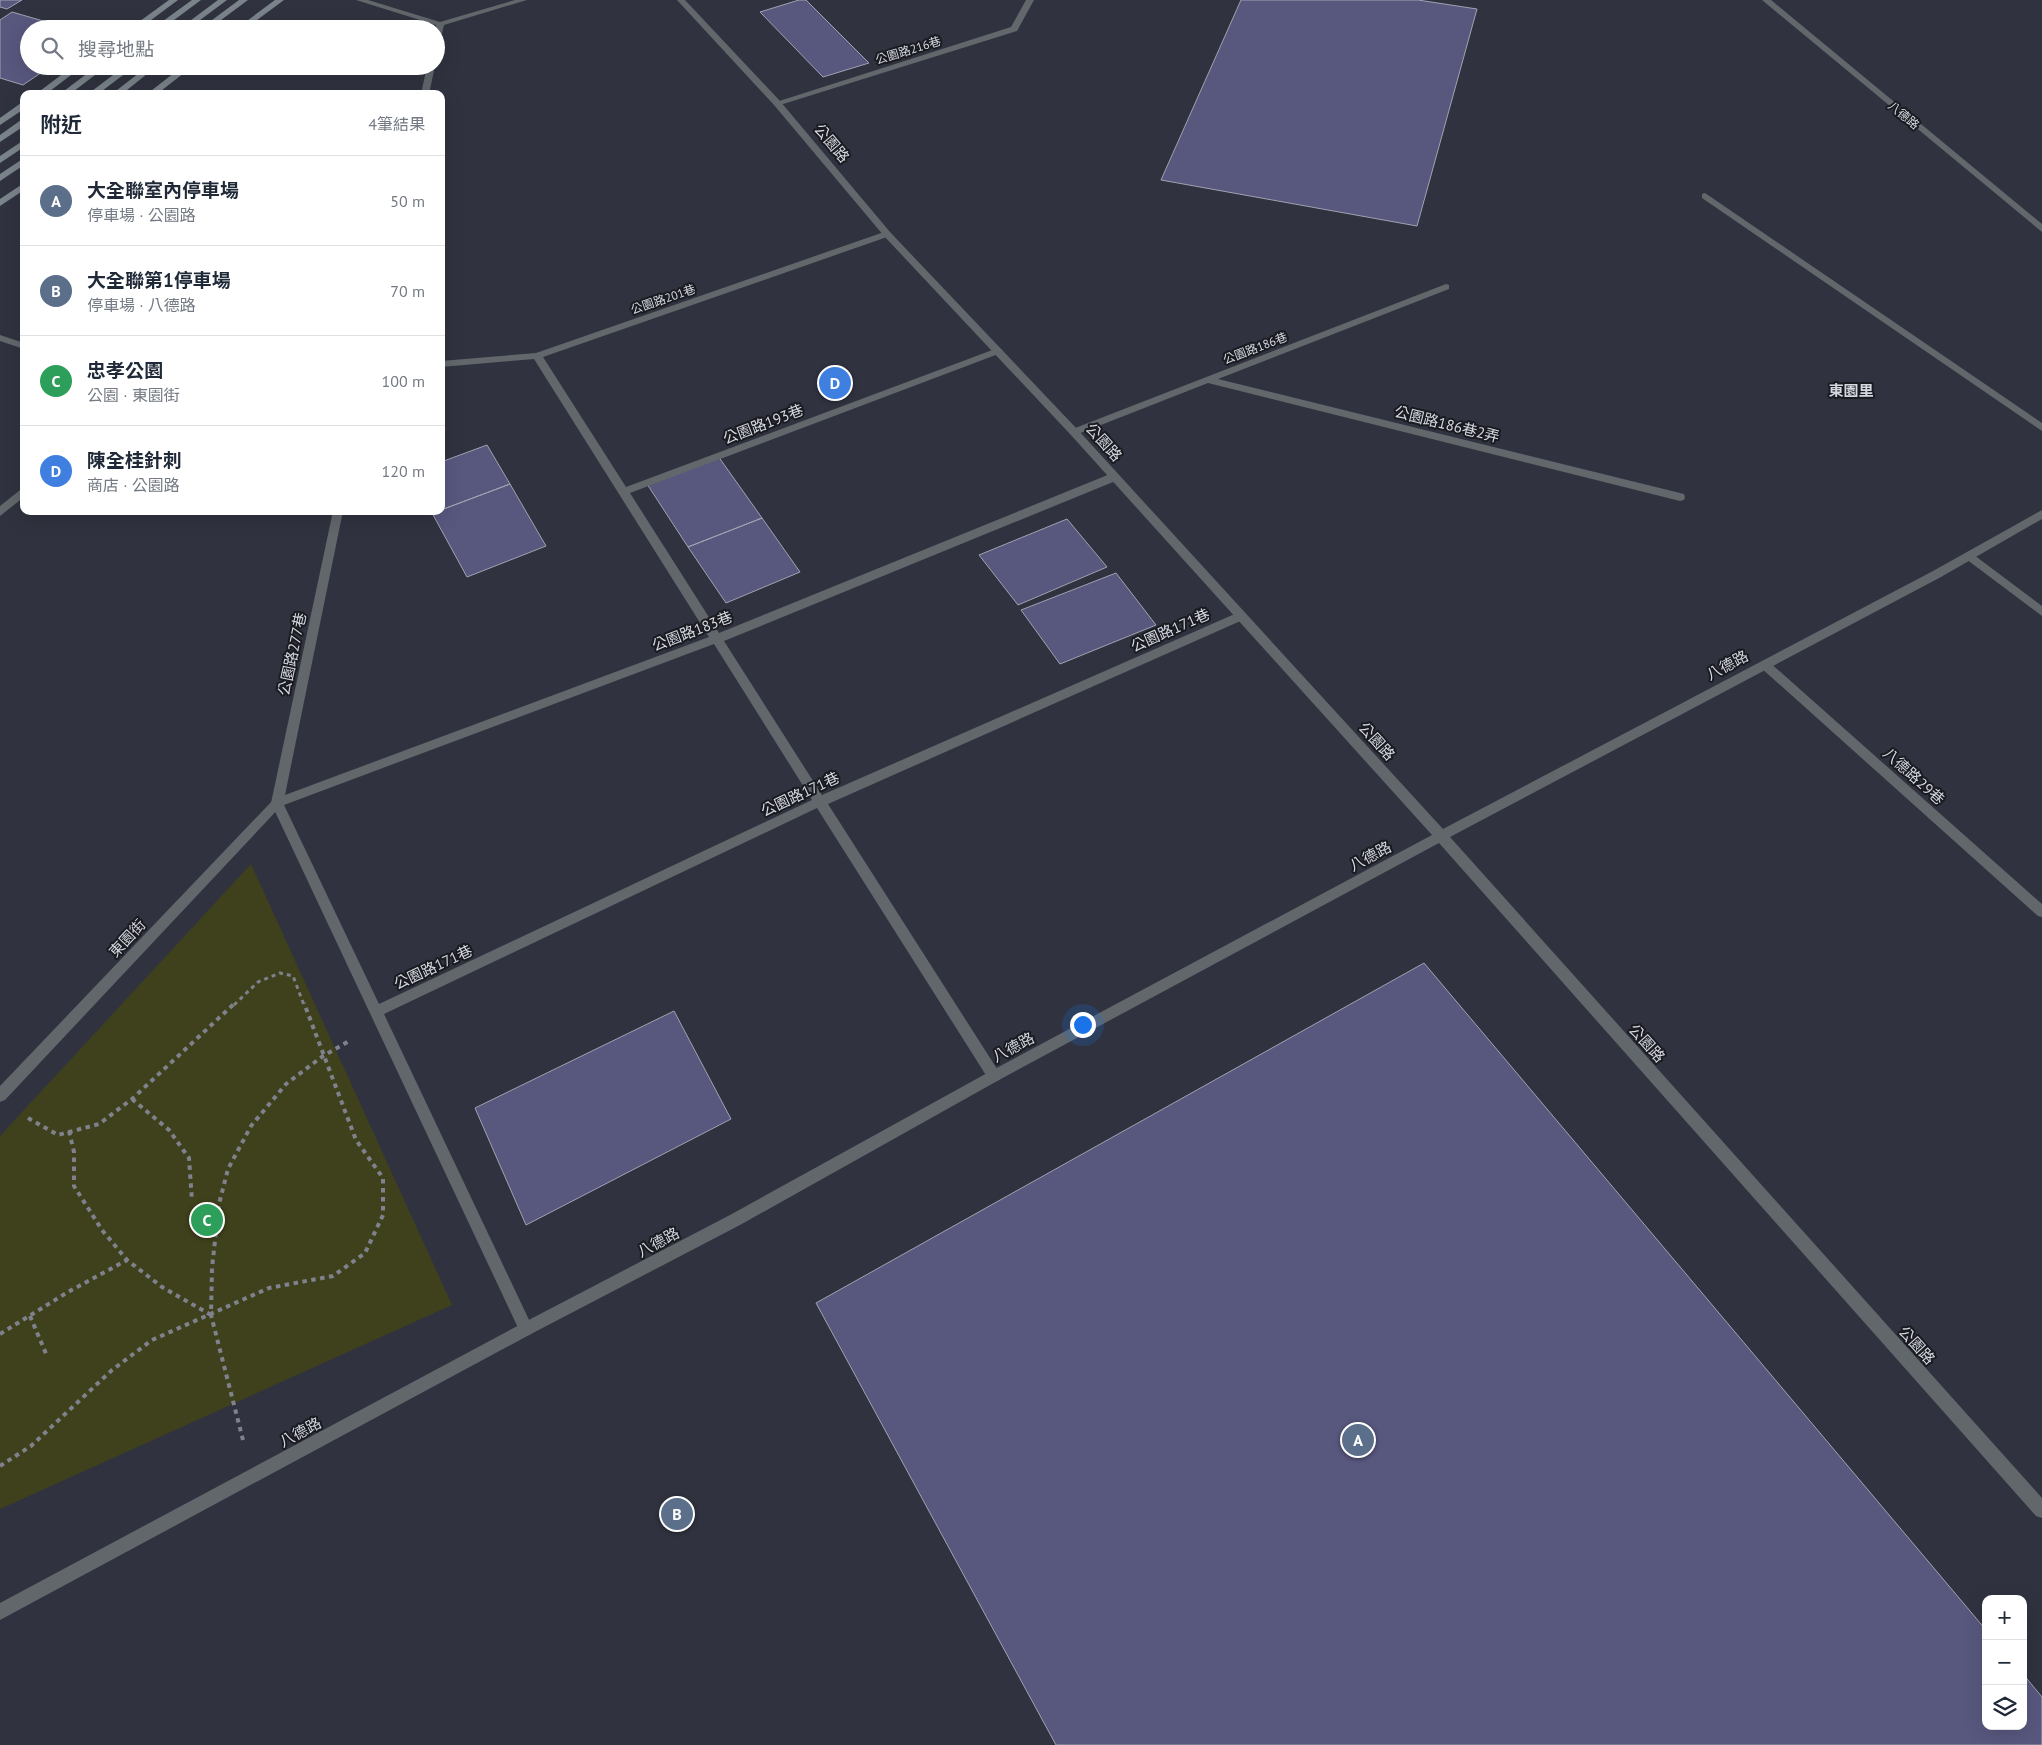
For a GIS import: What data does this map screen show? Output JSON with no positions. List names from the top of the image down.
{
  "streets": {
    "street": [
      "公園路216巷",
      "八德路",
      "公園路",
      "公園路201巷",
      "公園路186巷",
      "公園路193巷",
      "公園路186巷2弄",
      "公園路171巷",
      "公園路183巷",
      "公園路277巷",
      "八德路29巷",
      "東園街"
    ]
  },
  "crossings": [
    ["公園路216巷", "公園路"],
    ["八德路", "公園路"],
    ["八德路", "八德路29巷"],
    ["公園路", "公園路201巷"],
    ["公園路", "公園路186巷"],
    ["公園路", "公園路193巷"],
    ["公園路", "公園路171巷"],
    ["公園路", "公園路183巷"],
    ["公園路186巷", "公園路186巷2弄"],
    ["公園路183巷", "公園路277巷"],
    ["公園路183巷", "東園街"],
    ["公園路277巷", "東園街"]
  ],
  "districts": ["東園里"],
  "page": {
    "search": "搜尋地點",
    "heading": ["附近", "4筆結果"],
    "list": [
      {
        "mark": "A",
        "name": "大全聯室內停車場",
        "note": "停車場 · 公園路",
        "value": "50 m"
      },
      {
        "mark": "B",
        "name": "大全聯第1停車場",
        "note": "停車場 · 八德路",
        "value": "70 m"
      },
      {
        "mark": "C",
        "name": "忠孝公園",
        "note": "公園 · 東園街",
        "value": "100 m"
      },
      {
        "mark": "D",
        "name": "陳全桂針刺",
        "note": "商店 · 公園路",
        "value": "120 m"
      }
    ],
    "pins": [
      "D",
      "C",
      "A",
      "B"
    ],
    "map_buttons": ["+", "−"]
  }
}
